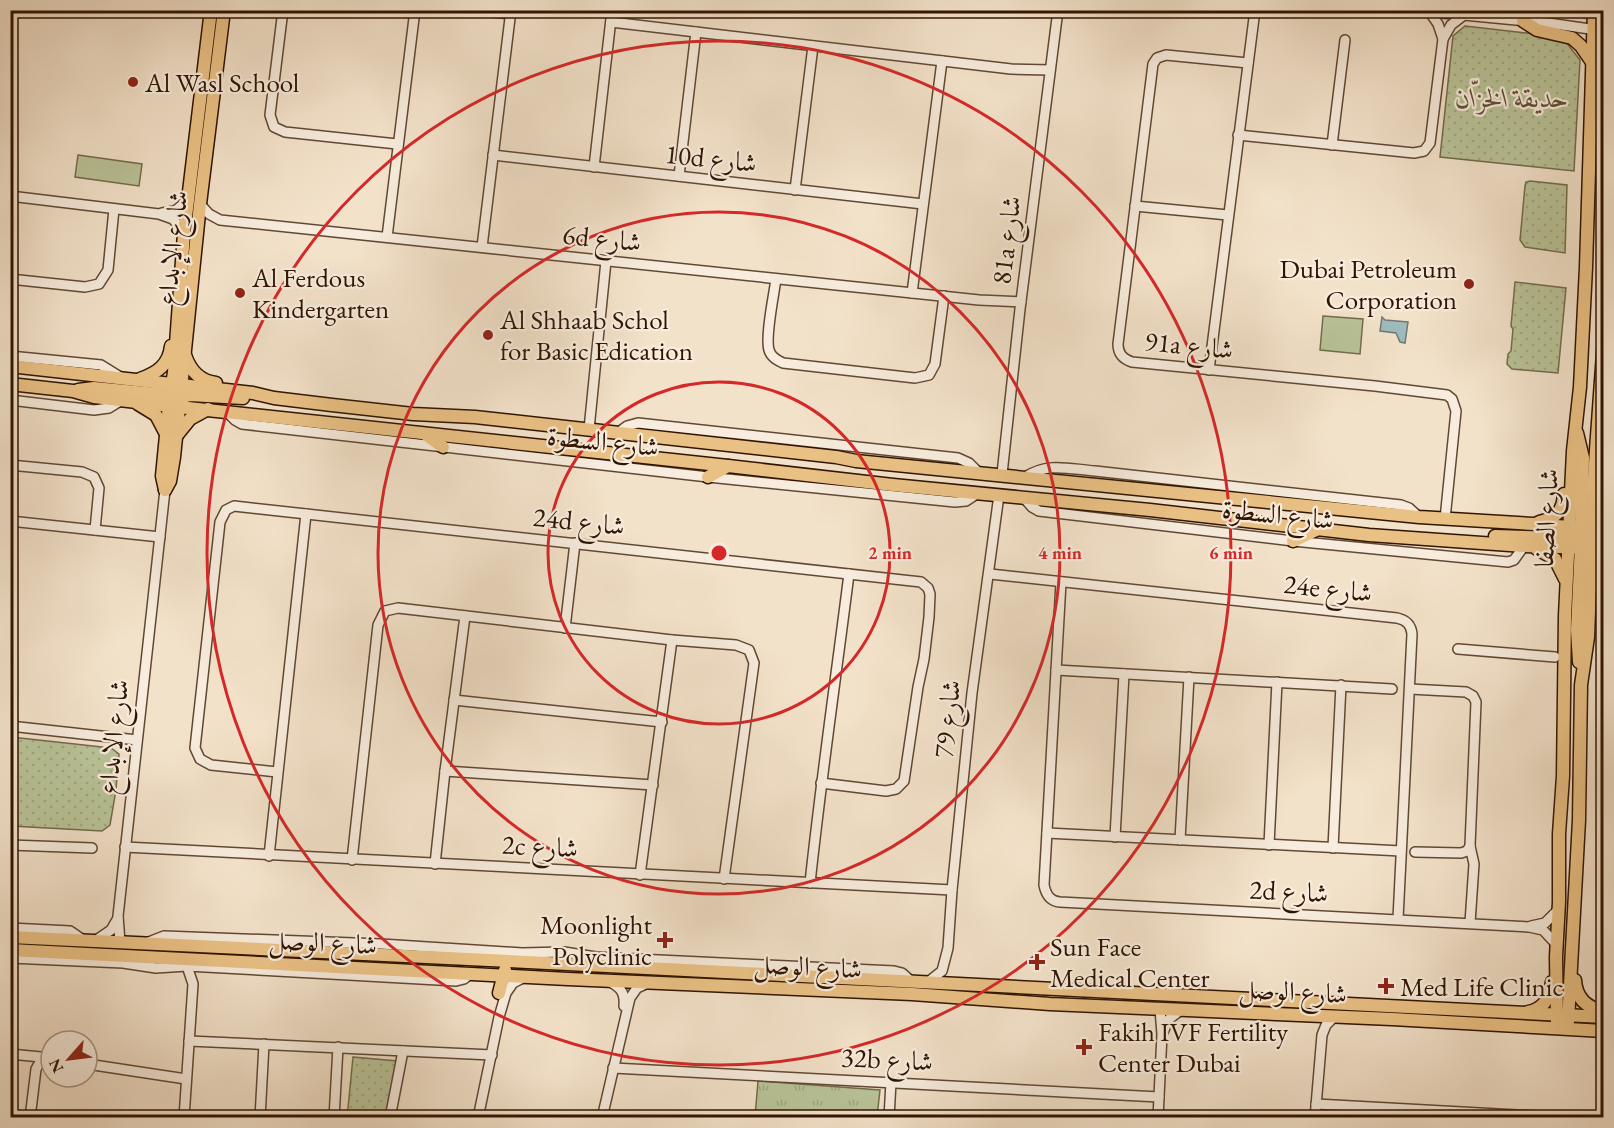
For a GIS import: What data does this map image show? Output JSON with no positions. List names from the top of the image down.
{
  "streets": {
    "main road": [
      "شارع الإبداع",
      "شارع السطوة",
      "شارع الصفا",
      "شارع الوصل"
    ],
    "street": [
      "10d شارع",
      "6d شارع",
      "81a شارع",
      "91a شارع",
      "24d شارع",
      "24e شارع",
      "شارع 79",
      "2c شارع",
      "2d شارع",
      "32b شارع"
    ]
  },
  "crossings": [
    ["6d شارع", "81a شارع"],
    ["6d شارع", "شارع الإبداع"],
    ["81a شارع", "شارع السطوة"],
    ["شارع الإبداع", "شارع السطوة"],
    ["شارع الإبداع", "2c شارع"],
    ["شارع الإبداع", "شارع الوصل"],
    ["91a شارع", "شارع السطوة"],
    ["شارع السطوة", "شارع الصفا"],
    ["شارع السطوة", "شارع 79"],
    ["شارع الصفا", "2d شارع"],
    ["شارع الصفا", "شارع الوصل"],
    ["24e شارع", "شارع 79"],
    ["شارع 79", "2c شارع"],
    ["شارع 79", "شارع الوصل"]
  ],
  "parks": ["حديقة الخزّان"],
  "places": {
    "other": [
      "Al Wasl School",
      "Dubai Petroleum Corporation",
      "Al Ferdous Kindergarten",
      "Al Shhaab Schol for Basic Edication"
    ],
    "health": [
      "Moonlight Polyclinic",
      "Sun Face Medical Center",
      "Med Life Clinic",
      "Fakih IVF Fertility Center Dubai"
    ]
  },
  "north": "bottom left",
  "rings": ["2 min", "4 min", "6 min"]
}
